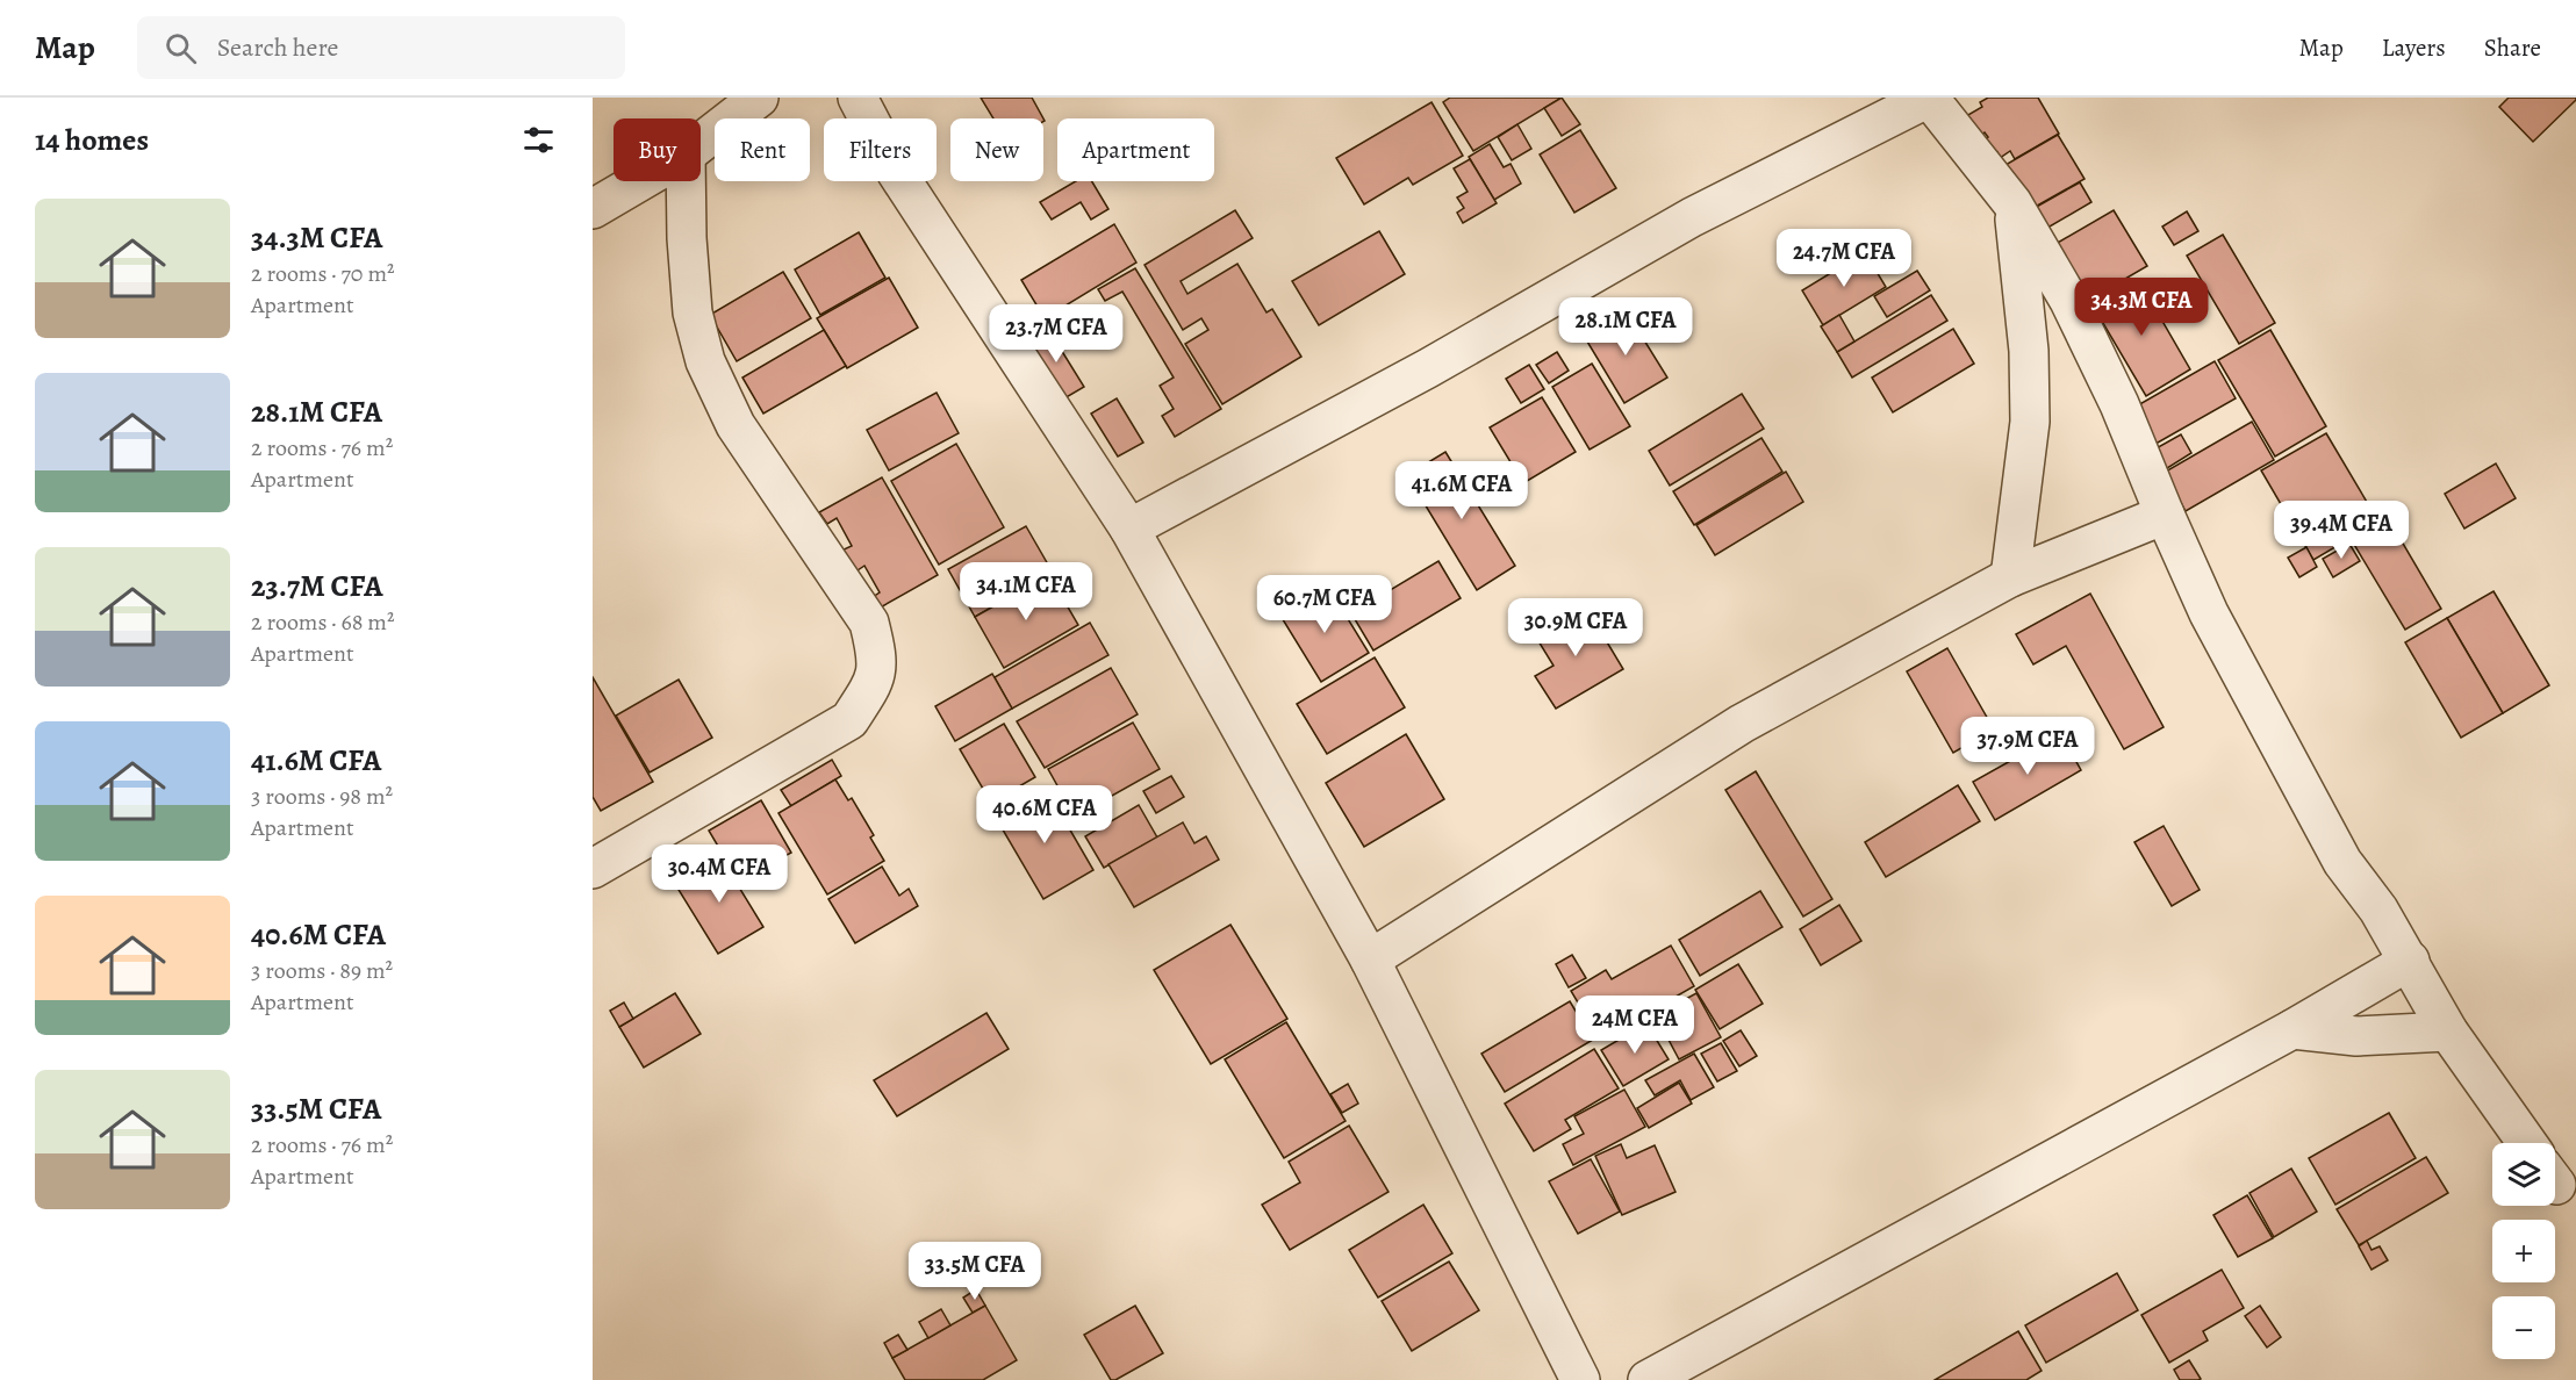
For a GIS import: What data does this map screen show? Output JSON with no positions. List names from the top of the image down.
{
  "page": {
    "header": "Map",
    "search": "Search here",
    "nav": ["Map", "Layers", "Share"],
    "heading": "14 homes",
    "chip": [
      "Buy",
      "Rent",
      "Filters",
      "New",
      "Apartment"
    ],
    "list": [
      {
        "name": "34.3M CFA",
        "note": "2 rooms · 70 m² · Apartment"
      },
      {
        "name": "28.1M CFA",
        "note": "2 rooms · 76 m² · Apartment"
      },
      {
        "name": "23.7M CFA",
        "note": "2 rooms · 68 m² · Apartment"
      },
      {
        "name": "41.6M CFA",
        "note": "3 rooms · 98 m² · Apartment"
      },
      {
        "name": "40.6M CFA",
        "note": "3 rooms · 89 m² · Apartment"
      },
      {
        "name": "33.5M CFA",
        "note": "2 rooms · 76 m² · Apartment"
      }
    ],
    "price": [
      "24.7M CFA",
      "34.3M CFA",
      "28.1M CFA",
      "23.7M CFA",
      "41.6M CFA",
      "39.4M CFA",
      "34.1M CFA",
      "60.7M CFA",
      "30.9M CFA",
      "37.9M CFA",
      "40.6M CFA",
      "30.4M CFA",
      "24M CFA",
      "33.5M CFA"
    ],
    "map_buttons": ["+", "−"]
  }
}
